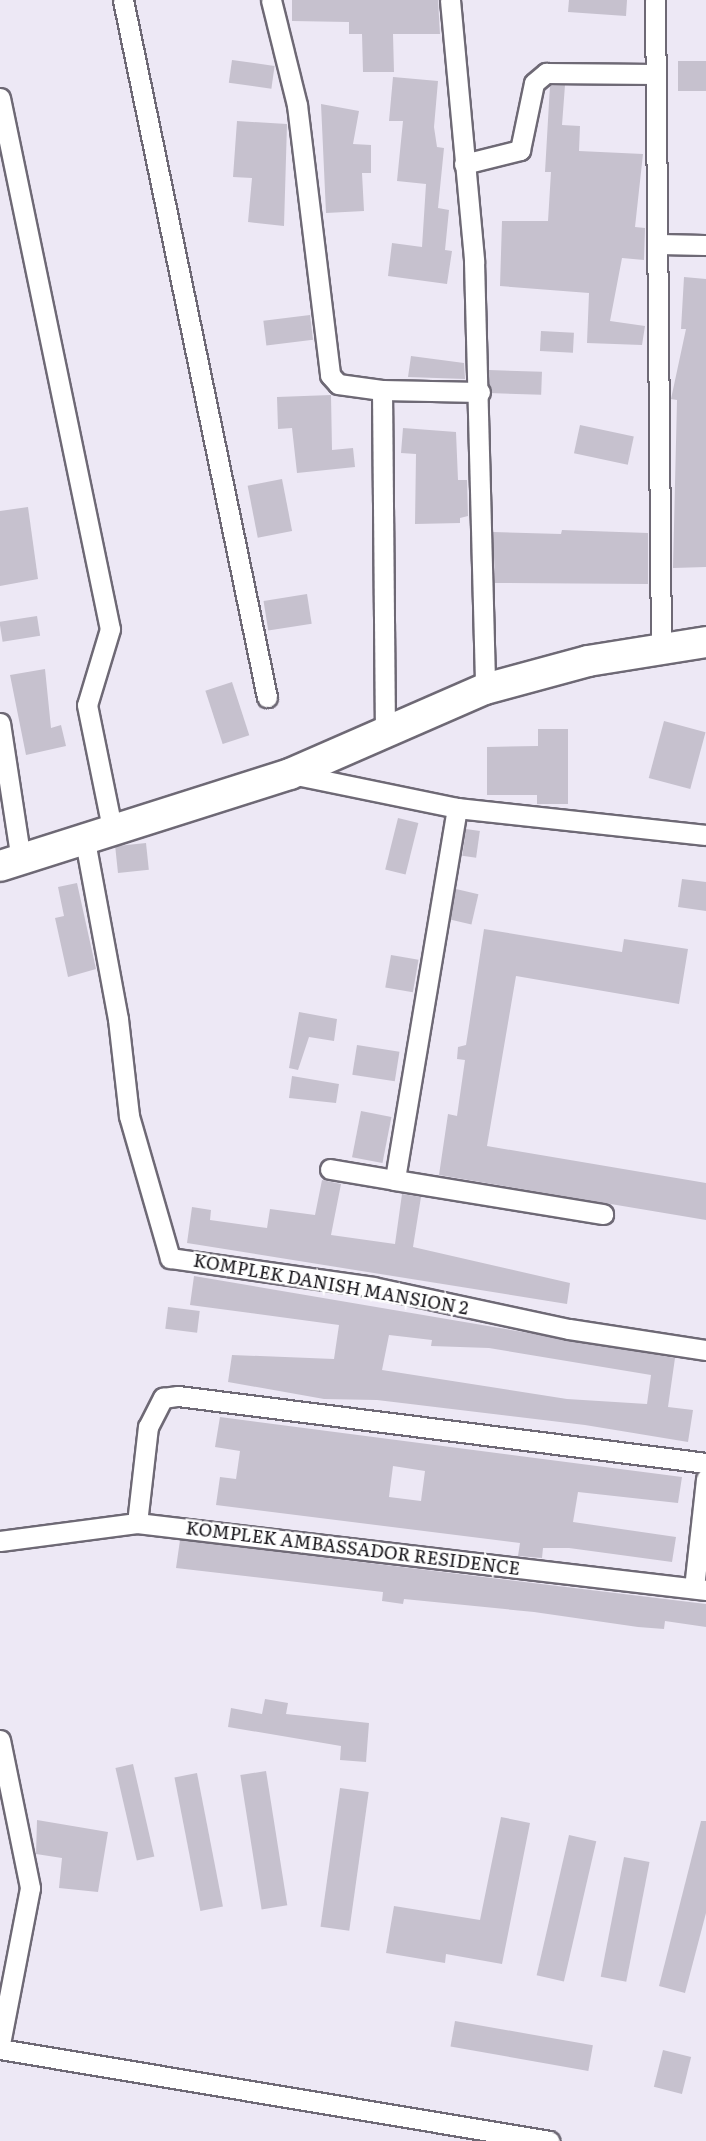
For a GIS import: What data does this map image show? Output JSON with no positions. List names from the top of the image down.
{
  "streets": {
    "street": ["KOMPLEK DANISH MANSION 2", "KOMPLEK AMBASSADOR RESIDENCE"]
  }
}
